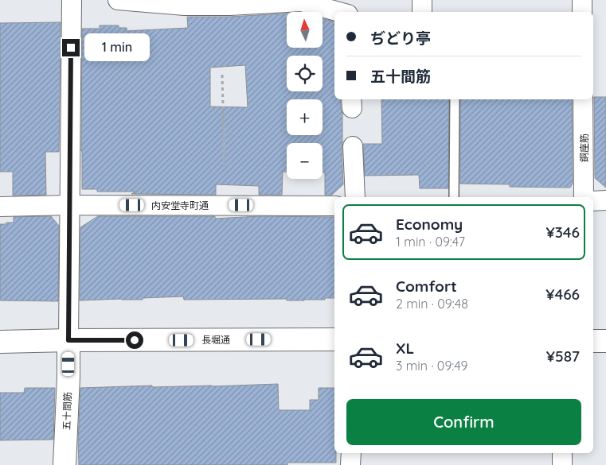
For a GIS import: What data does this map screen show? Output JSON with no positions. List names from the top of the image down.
{
  "streets": {
    "main road": ["長堀通", "五十間筋"],
    "street": ["銅座筋", "内安堂寺町通"]
  },
  "crossings": [
    ["内安堂寺町通", "五十間筋"],
    ["長堀通", "五十間筋"]
  ],
  "north": "top",
  "page": {
    "map_buttons": ["+", "−"],
    "banner": ["ぢどり亭", "五十間筋"],
    "bubble": "1 min",
    "list": [
      {
        "name": "Economy",
        "note": "1 min · 09:47",
        "value": "¥346"
      },
      {
        "name": "Comfort",
        "note": "2 min · 09:48",
        "value": "¥466"
      },
      {
        "name": "XL",
        "note": "3 min · 09:49",
        "value": "¥587"
      }
    ],
    "buttons": "Confirm"
  }
}
